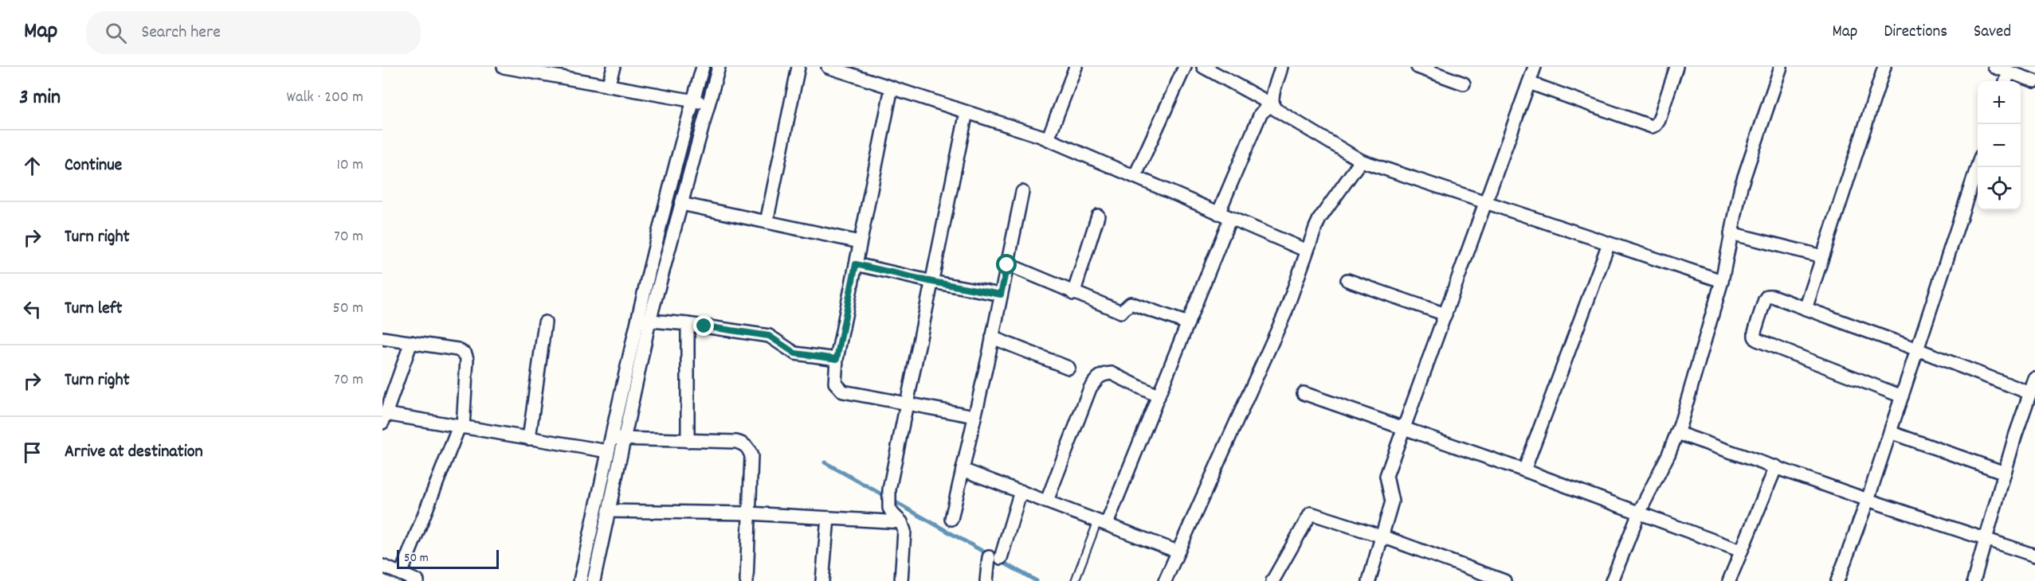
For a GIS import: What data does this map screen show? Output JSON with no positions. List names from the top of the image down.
{
  "scale_bar": "50 m",
  "page": {
    "header": "Map",
    "search": "Search here",
    "nav": ["Map", "Directions", "Saved"],
    "heading": ["3 min", "Walk · 200 m"],
    "map_buttons": ["+", "−"],
    "list": [
      ["Continue", "10 m"],
      ["Turn right", "70 m"],
      ["Turn left", "50 m"],
      ["Turn right", "70 m"],
      "Arrive at destination"
    ],
    "scale": "50 m"
  }
}
